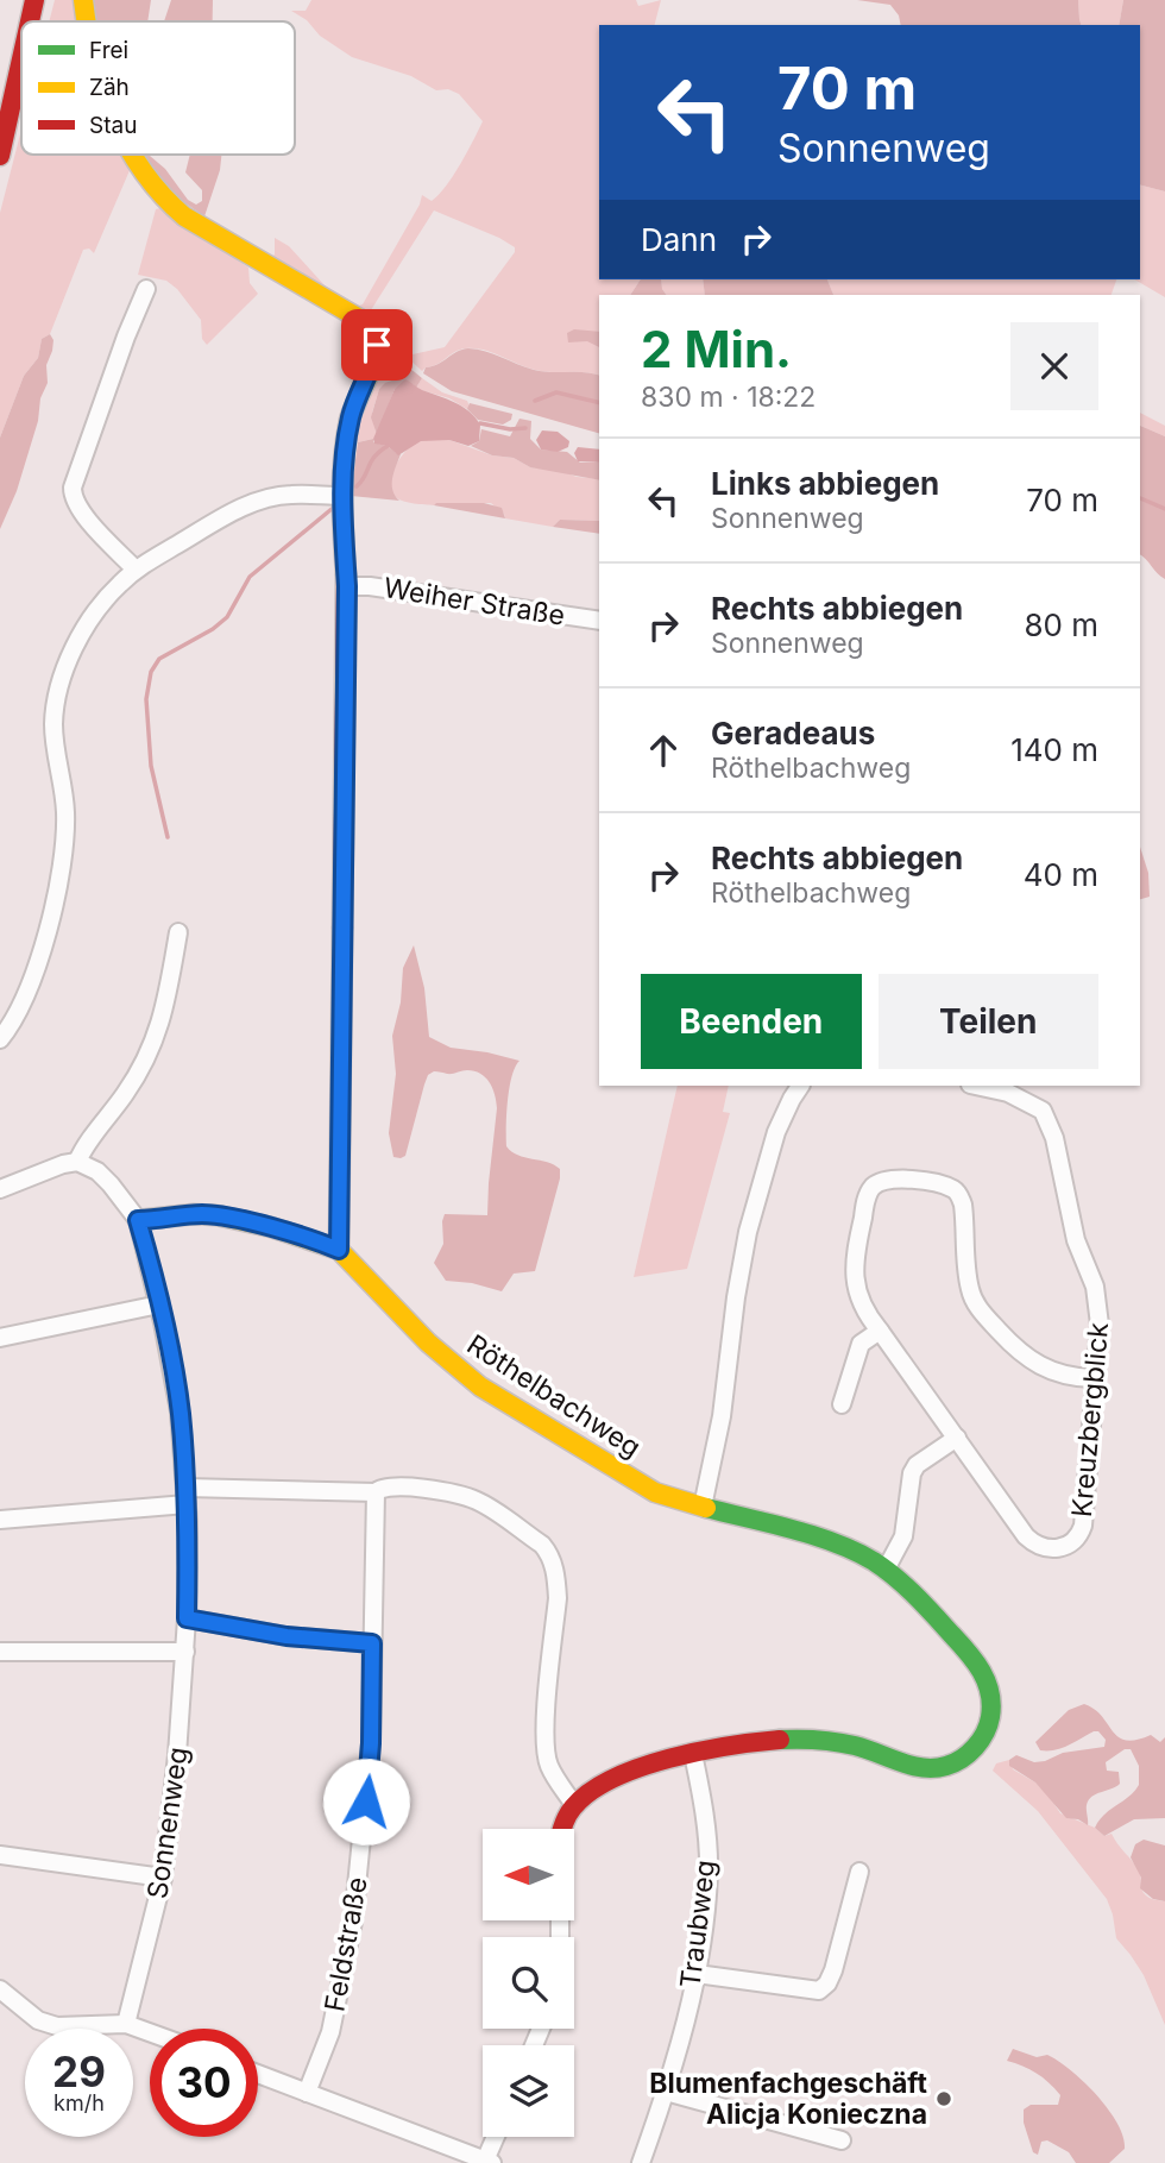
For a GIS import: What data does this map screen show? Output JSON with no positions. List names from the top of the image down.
{
  "streets": {
    "street": [
      "Weiher Straße",
      "Röthelbachweg",
      "Kreuzbergblick",
      "Sonnenweg",
      "Traubweg",
      "Feldstraße"
    ]
  },
  "crossings": [
    ["Röthelbachweg", "Traubweg"]
  ],
  "places": ["Blumenfachgeschäft Alicja Konieczna"],
  "legend": ["Frei", "Zäh", "Stau"],
  "north": "left",
  "page": {
    "turn": ["70 m", "Sonnenweg"],
    "then": "Dann",
    "heading": ["2 Min.", "830 m · 18:22"],
    "list": [
      {
        "name": "Links abbiegen",
        "note": "Sonnenweg",
        "value": "70 m"
      },
      {
        "name": "Rechts abbiegen",
        "note": "Sonnenweg",
        "value": "80 m"
      },
      {
        "name": "Geradeaus",
        "note": "Röthelbachweg",
        "value": "140 m"
      },
      {
        "name": "Rechts abbiegen",
        "note": "Röthelbachweg",
        "value": "40 m"
      }
    ],
    "buttons": ["Beenden", "Teilen"],
    "speed": "29 km/h",
    "limit": "30"
  }
}
